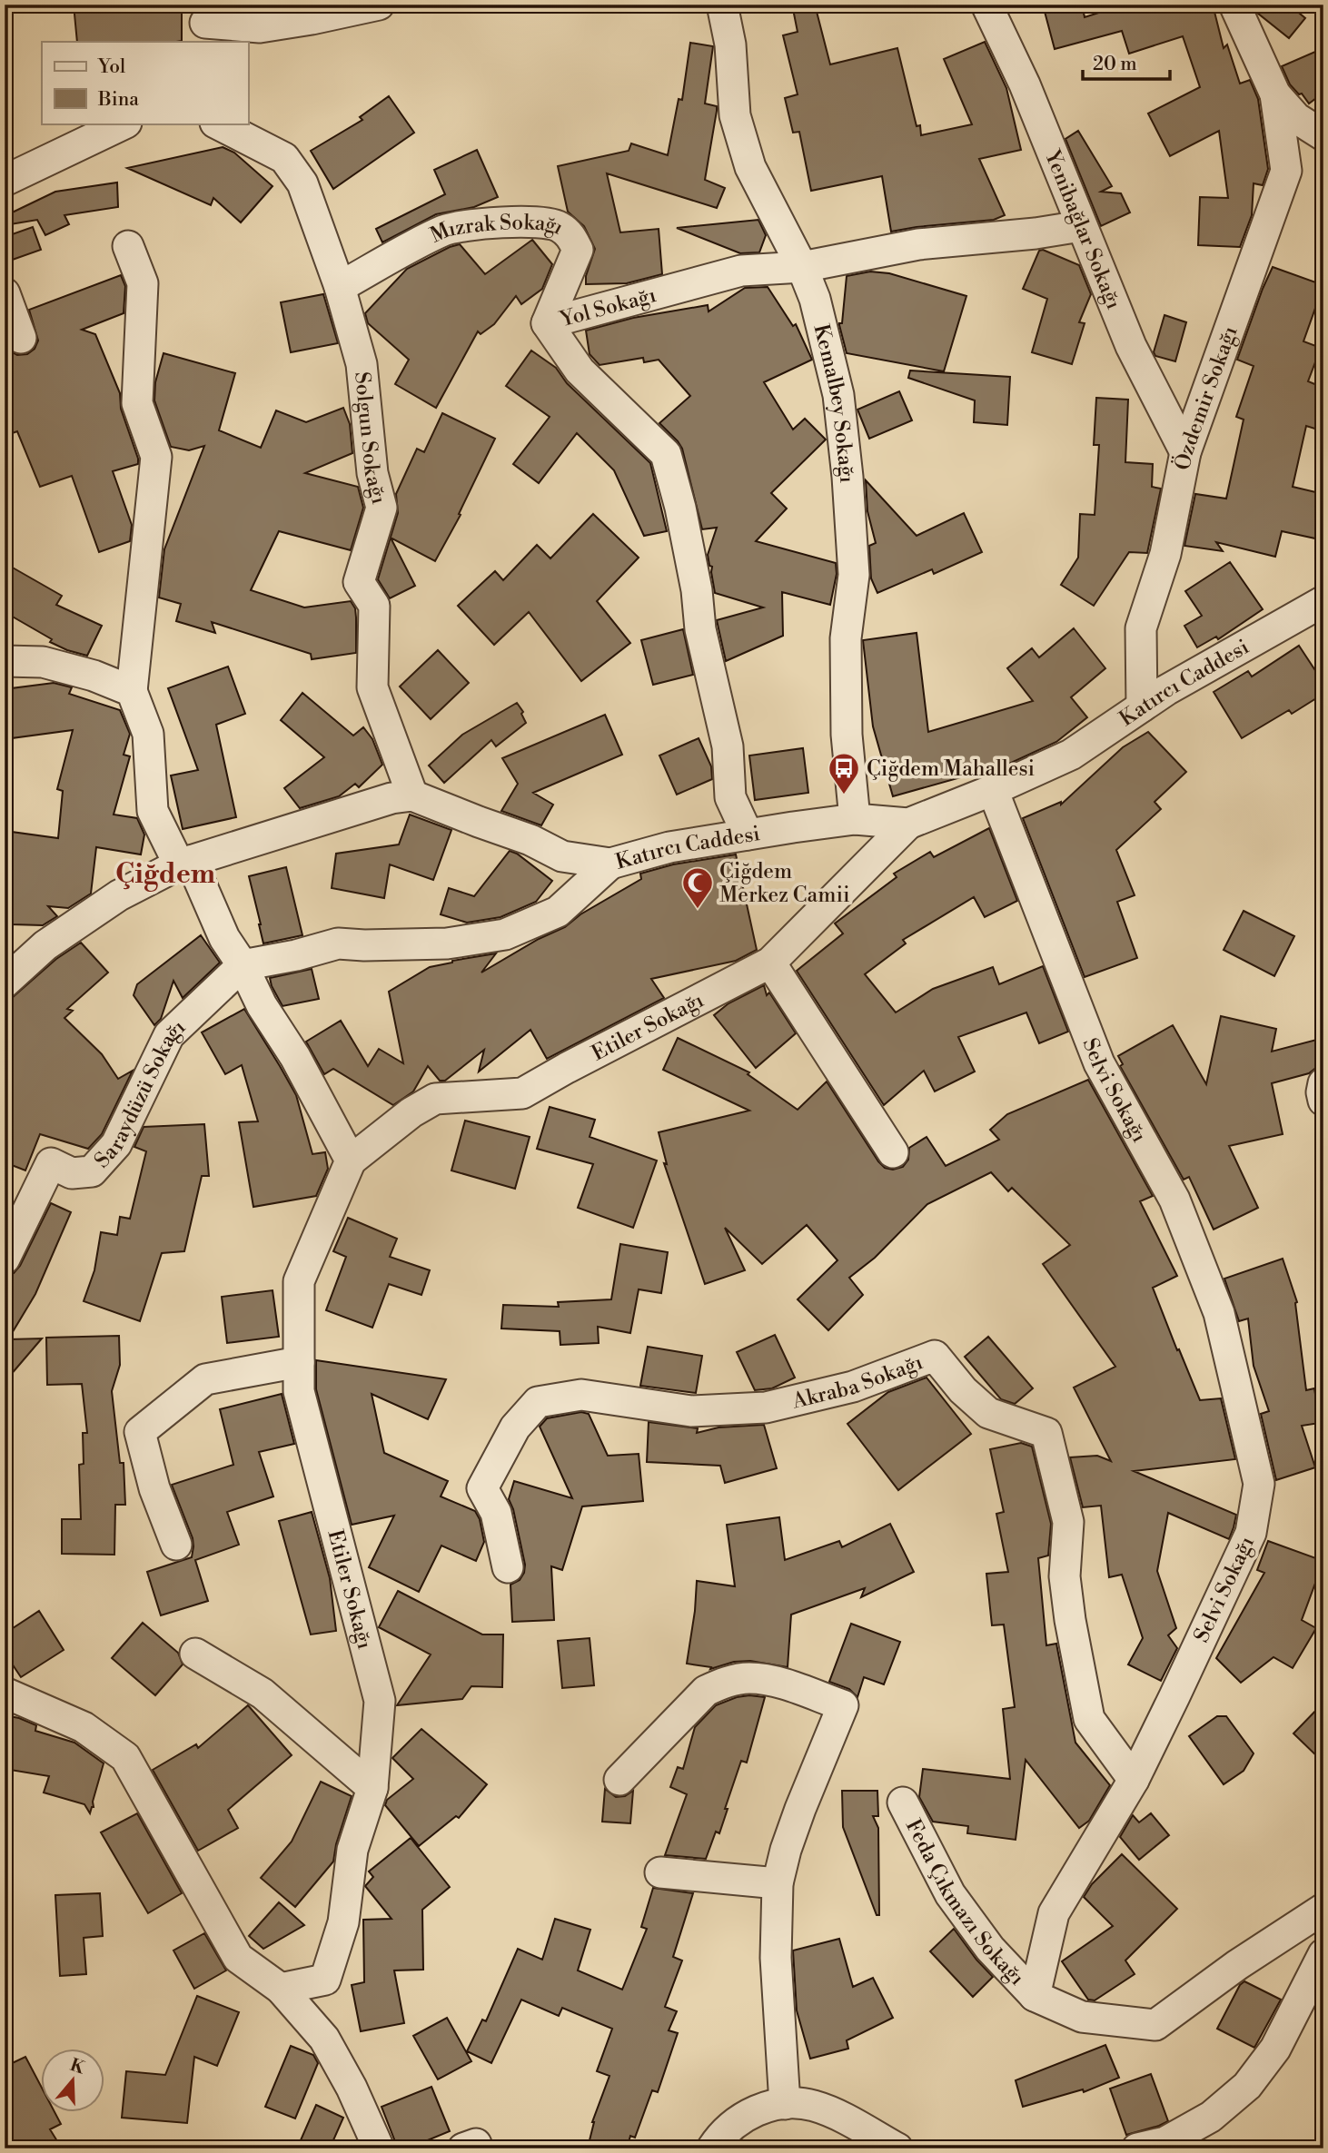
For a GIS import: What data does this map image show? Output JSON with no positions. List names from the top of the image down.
{
  "streets": {
    "street": [
      "Yenibağlar Sokağı",
      "Mızrak Sokağı",
      "Yol Sokağı",
      "Özdemir Sokağı",
      "Kemalbey Sokağı",
      "Solgun Sokağı",
      "Katırcı Caddesi",
      "Etiler Sokağı",
      "Selvi Sokağı",
      "Saraydüzü Sokağı",
      "Akraba Sokağı",
      "Feda Çıkmazı Sokağı"
    ]
  },
  "crossings": [
    ["Yenibağlar Sokağı", "Yol Sokağı"],
    ["Yenibağlar Sokağı", "Özdemir Sokağı"],
    ["Mızrak Sokağı", "Yol Sokağı"],
    ["Mızrak Sokağı", "Solgun Sokağı"],
    ["Yol Sokağı", "Kemalbey Sokağı"],
    ["Yol Sokağı", "Katırcı Caddesi"],
    ["Özdemir Sokağı", "Katırcı Caddesi"],
    ["Kemalbey Sokağı", "Katırcı Caddesi"],
    ["Solgun Sokağı", "Katırcı Caddesi"],
    ["Katırcı Caddesi", "Etiler Sokağı"],
    ["Katırcı Caddesi", "Selvi Sokağı"],
    ["Selvi Sokağı", "Akraba Sokağı"],
    ["Selvi Sokağı", "Feda Çıkmazı Sokağı"]
  ],
  "districts": ["Çiğdem"],
  "places": {
    "bus stop": ["Çiğdem Mahallesi"],
    "mosque": ["Çiğdem Merkez Camii"]
  },
  "legend": ["Yol", "Bina"],
  "scale_bar": "20 m",
  "north": "top"
}
